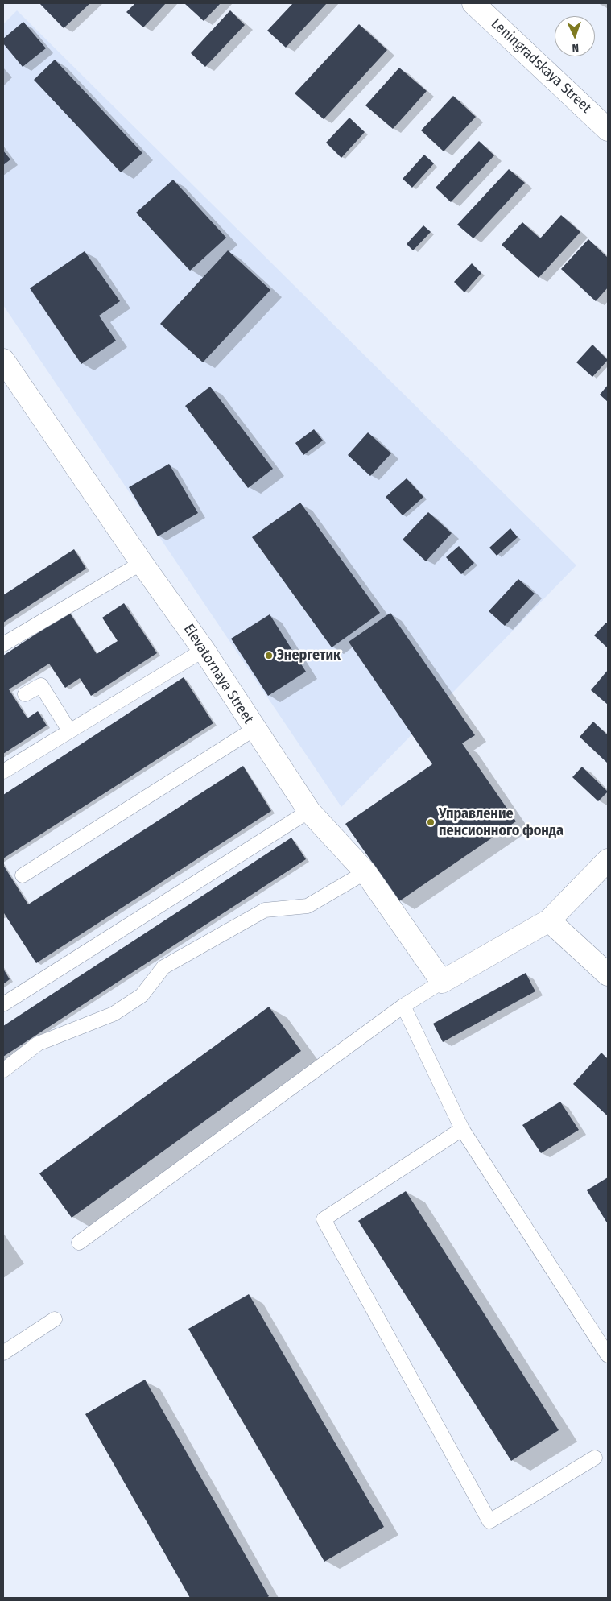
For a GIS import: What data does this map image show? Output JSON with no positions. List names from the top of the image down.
{
  "streets": {
    "street": ["Leningradskaya Street", "Elevatornaya Street"]
  },
  "places": ["Энергетик", "Управление пенсионного фонда"],
  "north": "bottom"
}
